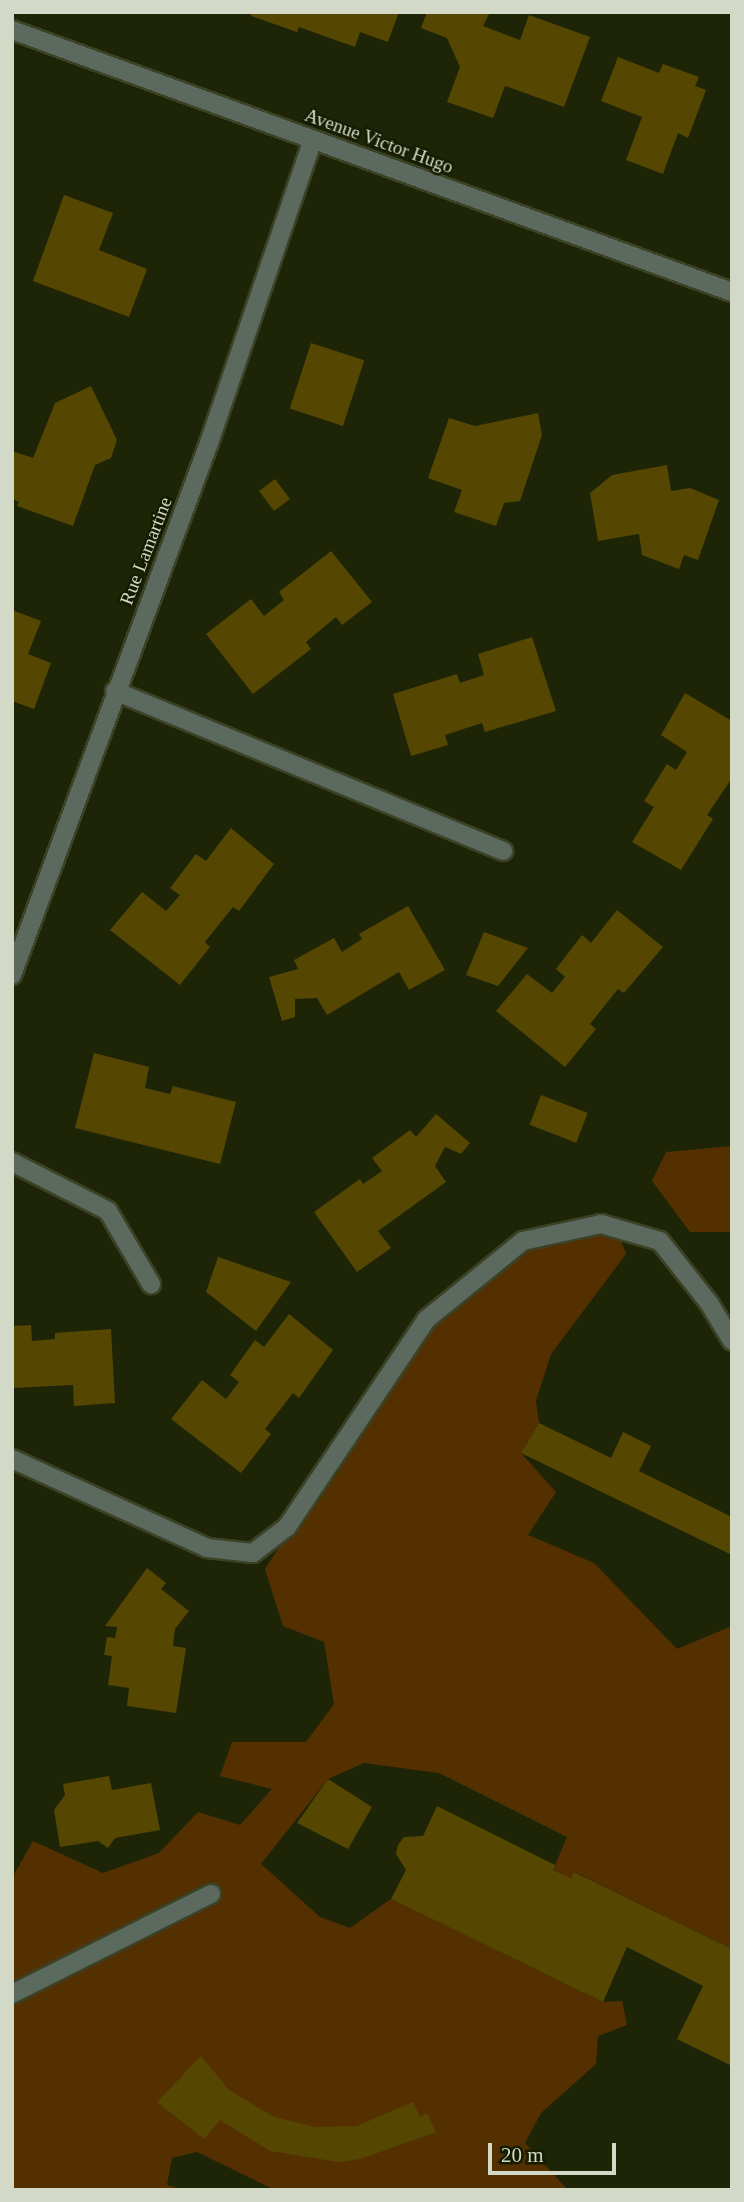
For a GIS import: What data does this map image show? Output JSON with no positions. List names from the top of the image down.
{
  "streets": {
    "street": ["Avenue Victor Hugo", "Rue Lamartine"]
  },
  "crossings": [
    ["Avenue Victor Hugo", "Rue Lamartine"]
  ],
  "scale_bar": "20 m"
}
